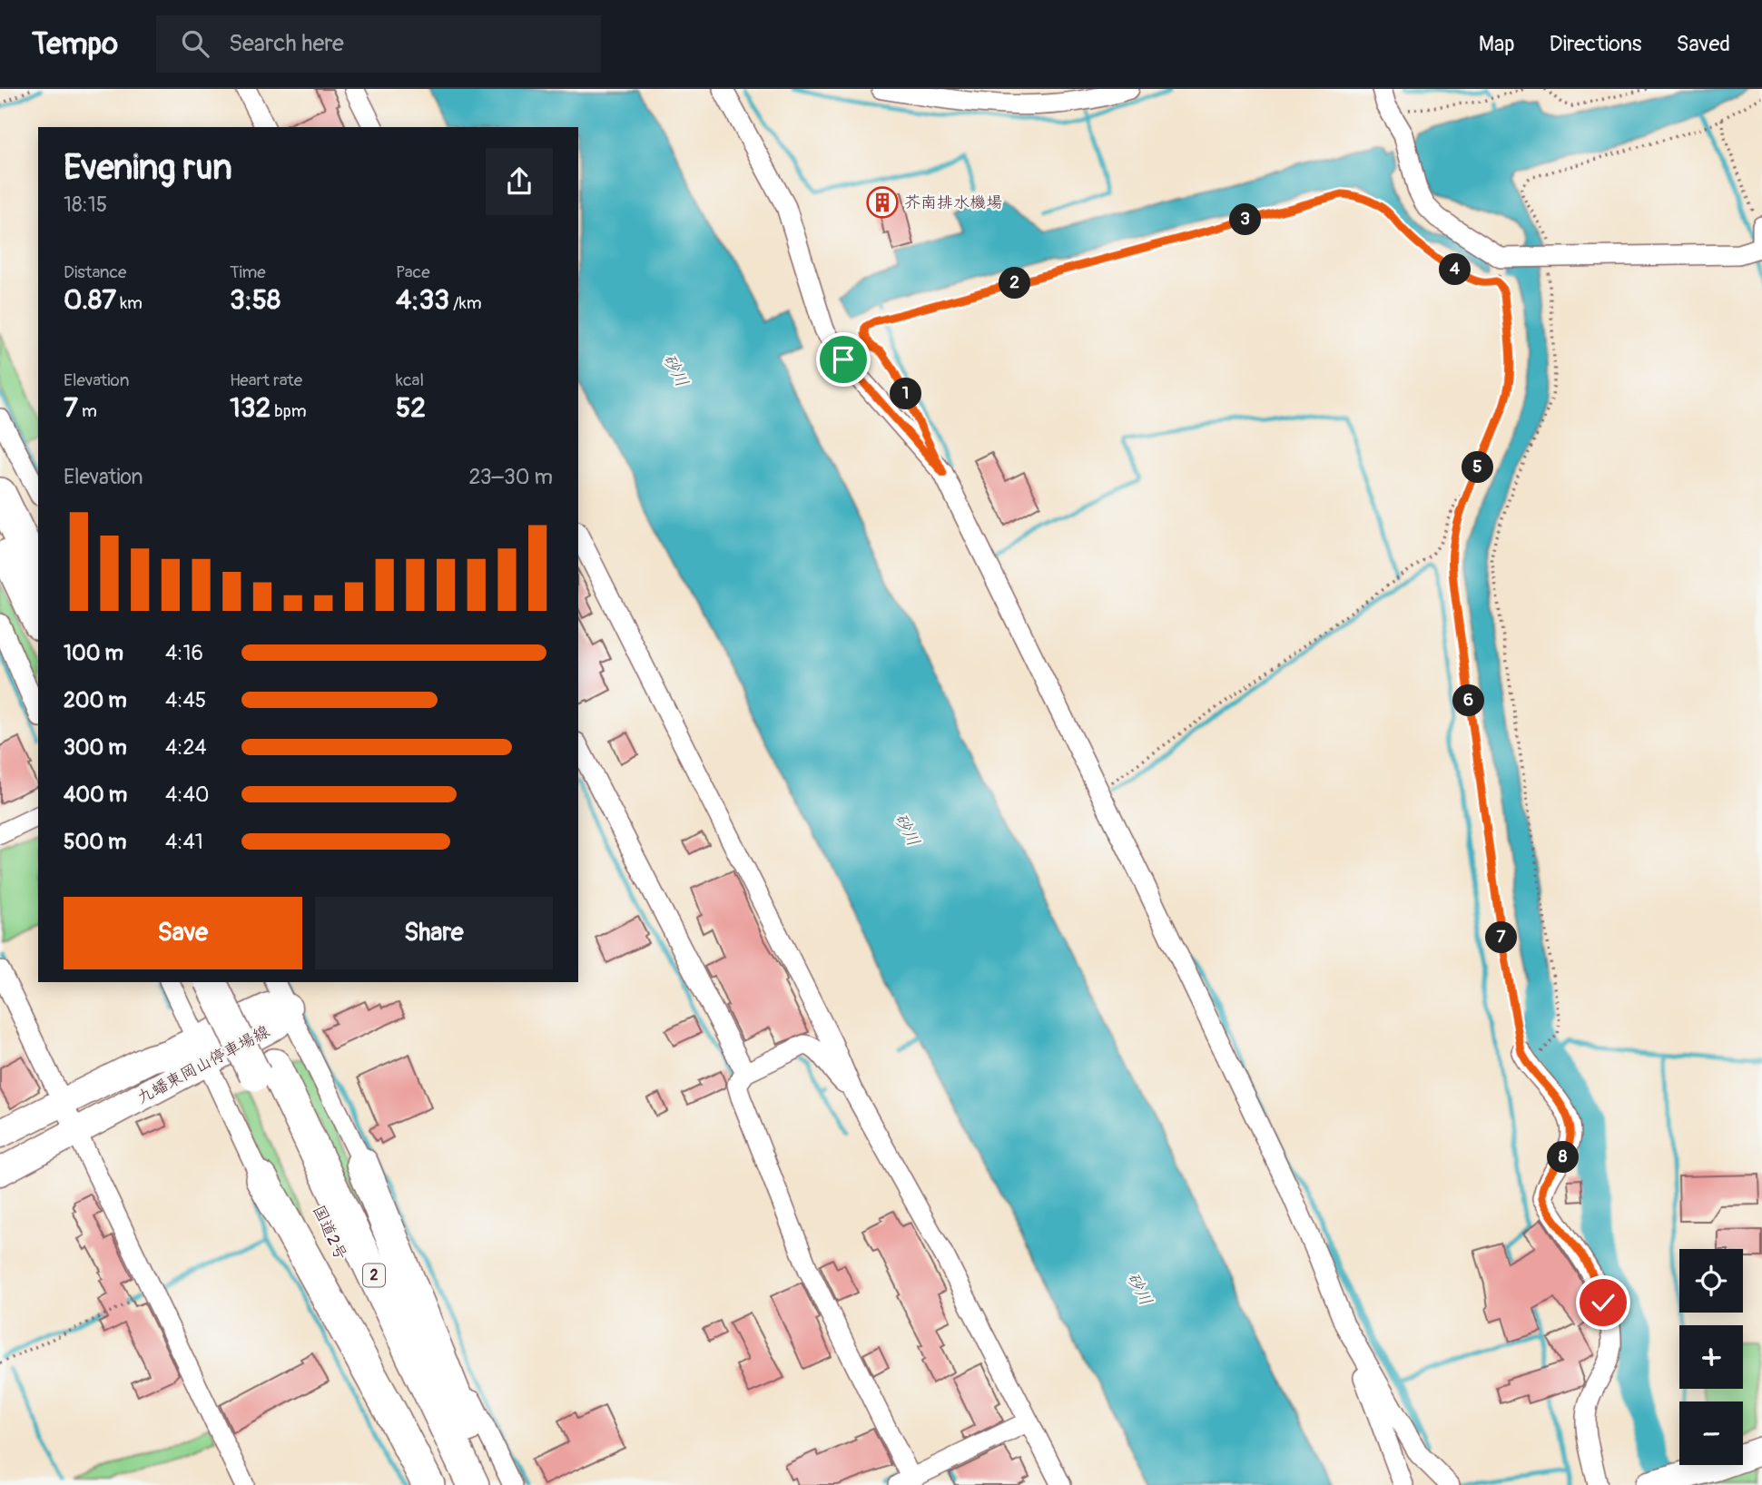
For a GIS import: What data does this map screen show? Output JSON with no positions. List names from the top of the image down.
{
  "streets": {
    "highway": ["国道2号", "2"],
    "main road": ["九蟠東岡山停車場線"]
  },
  "water": ["砂川"],
  "places": {
    "building": ["芥南排水機場"]
  },
  "page": {
    "header": "Tempo",
    "search": "Search here",
    "nav": ["Map", "Directions", "Saved"],
    "heading": ["Evening run", "18:15"],
    "pins": [
      "3",
      "4",
      "2",
      "1",
      "5",
      "6",
      "7",
      "8"
    ],
    "stats": [
      ["Distance", "0.87 km"],
      ["Time", "3:58"],
      ["Pace", "4:33 /km"],
      ["Elevation", "7 m"],
      ["Heart rate", "132 bpm"],
      ["kcal", "52"]
    ],
    "chart": ["Elevation", "23–30 m"],
    "list": [
      {
        "name": "100 m",
        "note": "4:16"
      },
      {
        "name": "200 m",
        "note": "4:45"
      },
      {
        "name": "300 m",
        "note": "4:24"
      },
      {
        "name": "400 m",
        "note": "4:40"
      },
      {
        "name": "500 m",
        "note": "4:41"
      }
    ],
    "buttons": ["Save", "Share"],
    "map_buttons": ["+", "−"]
  }
}
